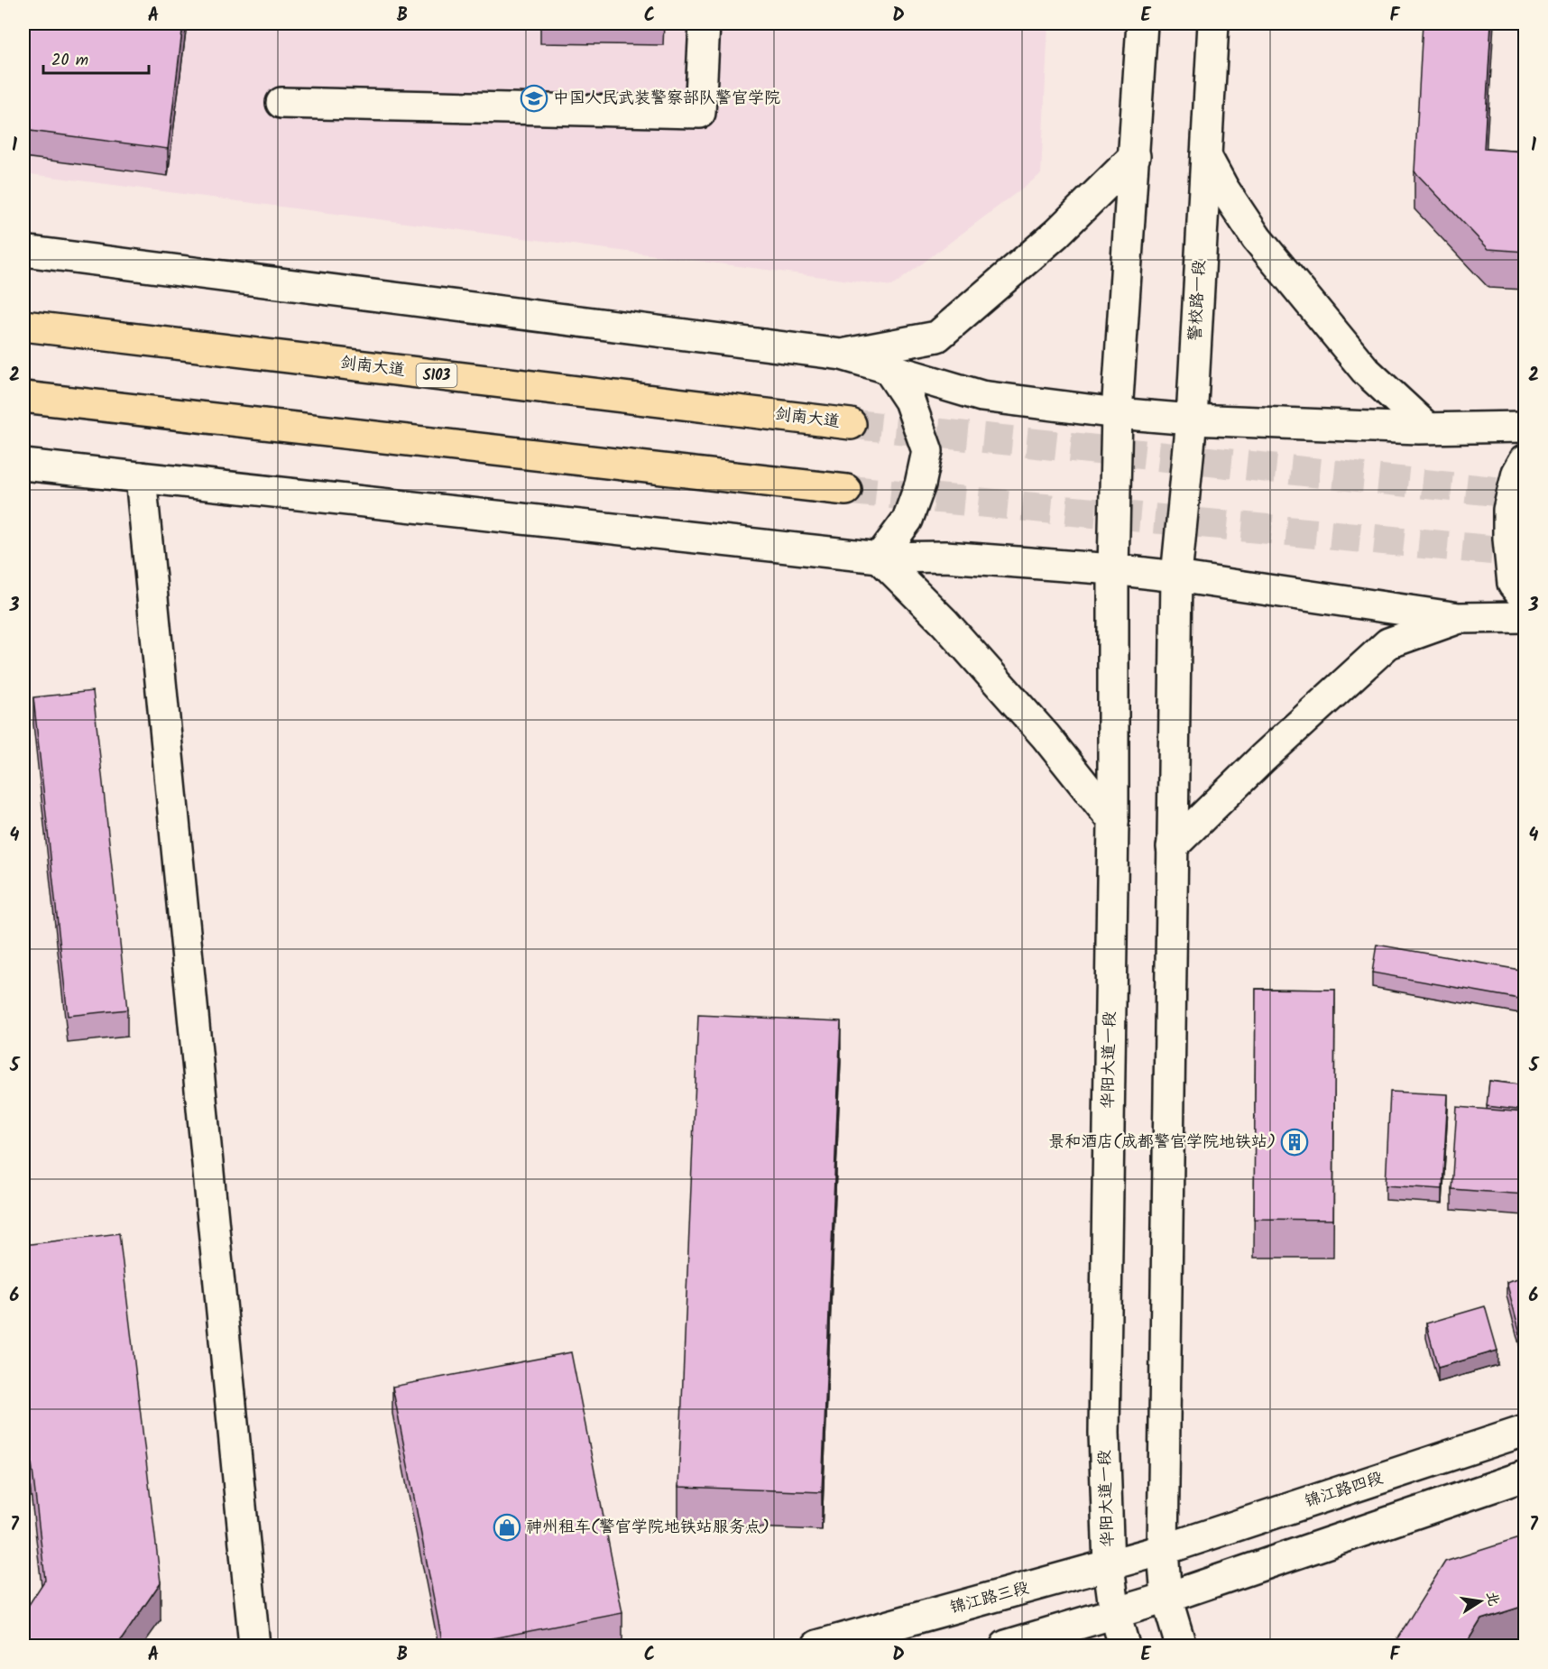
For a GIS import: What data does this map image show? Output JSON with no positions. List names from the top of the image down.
{
  "streets": {
    "highway": ["剑南大道", "S103"],
    "main road": [
      "警校路一段",
      "华阳大道一段",
      "锦江路四段",
      "锦江路三段"
    ]
  },
  "crossings": [
    ["华阳大道一段", "锦江路三段"],
    ["锦江路四段", "锦江路三段"]
  ],
  "places": {
    "school or university": ["中国人民武装警察部队警官学院"],
    "building": ["景和酒店(成都警官学院地铁站)"],
    "shop": ["神州租车(警官学院地铁站服务点)"]
  },
  "scale_bar": "20 m",
  "north": "right",
  "grid": {
    "columns": [
      "A",
      "B",
      "C",
      "D",
      "E",
      "F"
    ],
    "rows": [
      "1",
      "2",
      "3",
      "4",
      "5",
      "6",
      "7"
    ]
  }
}
